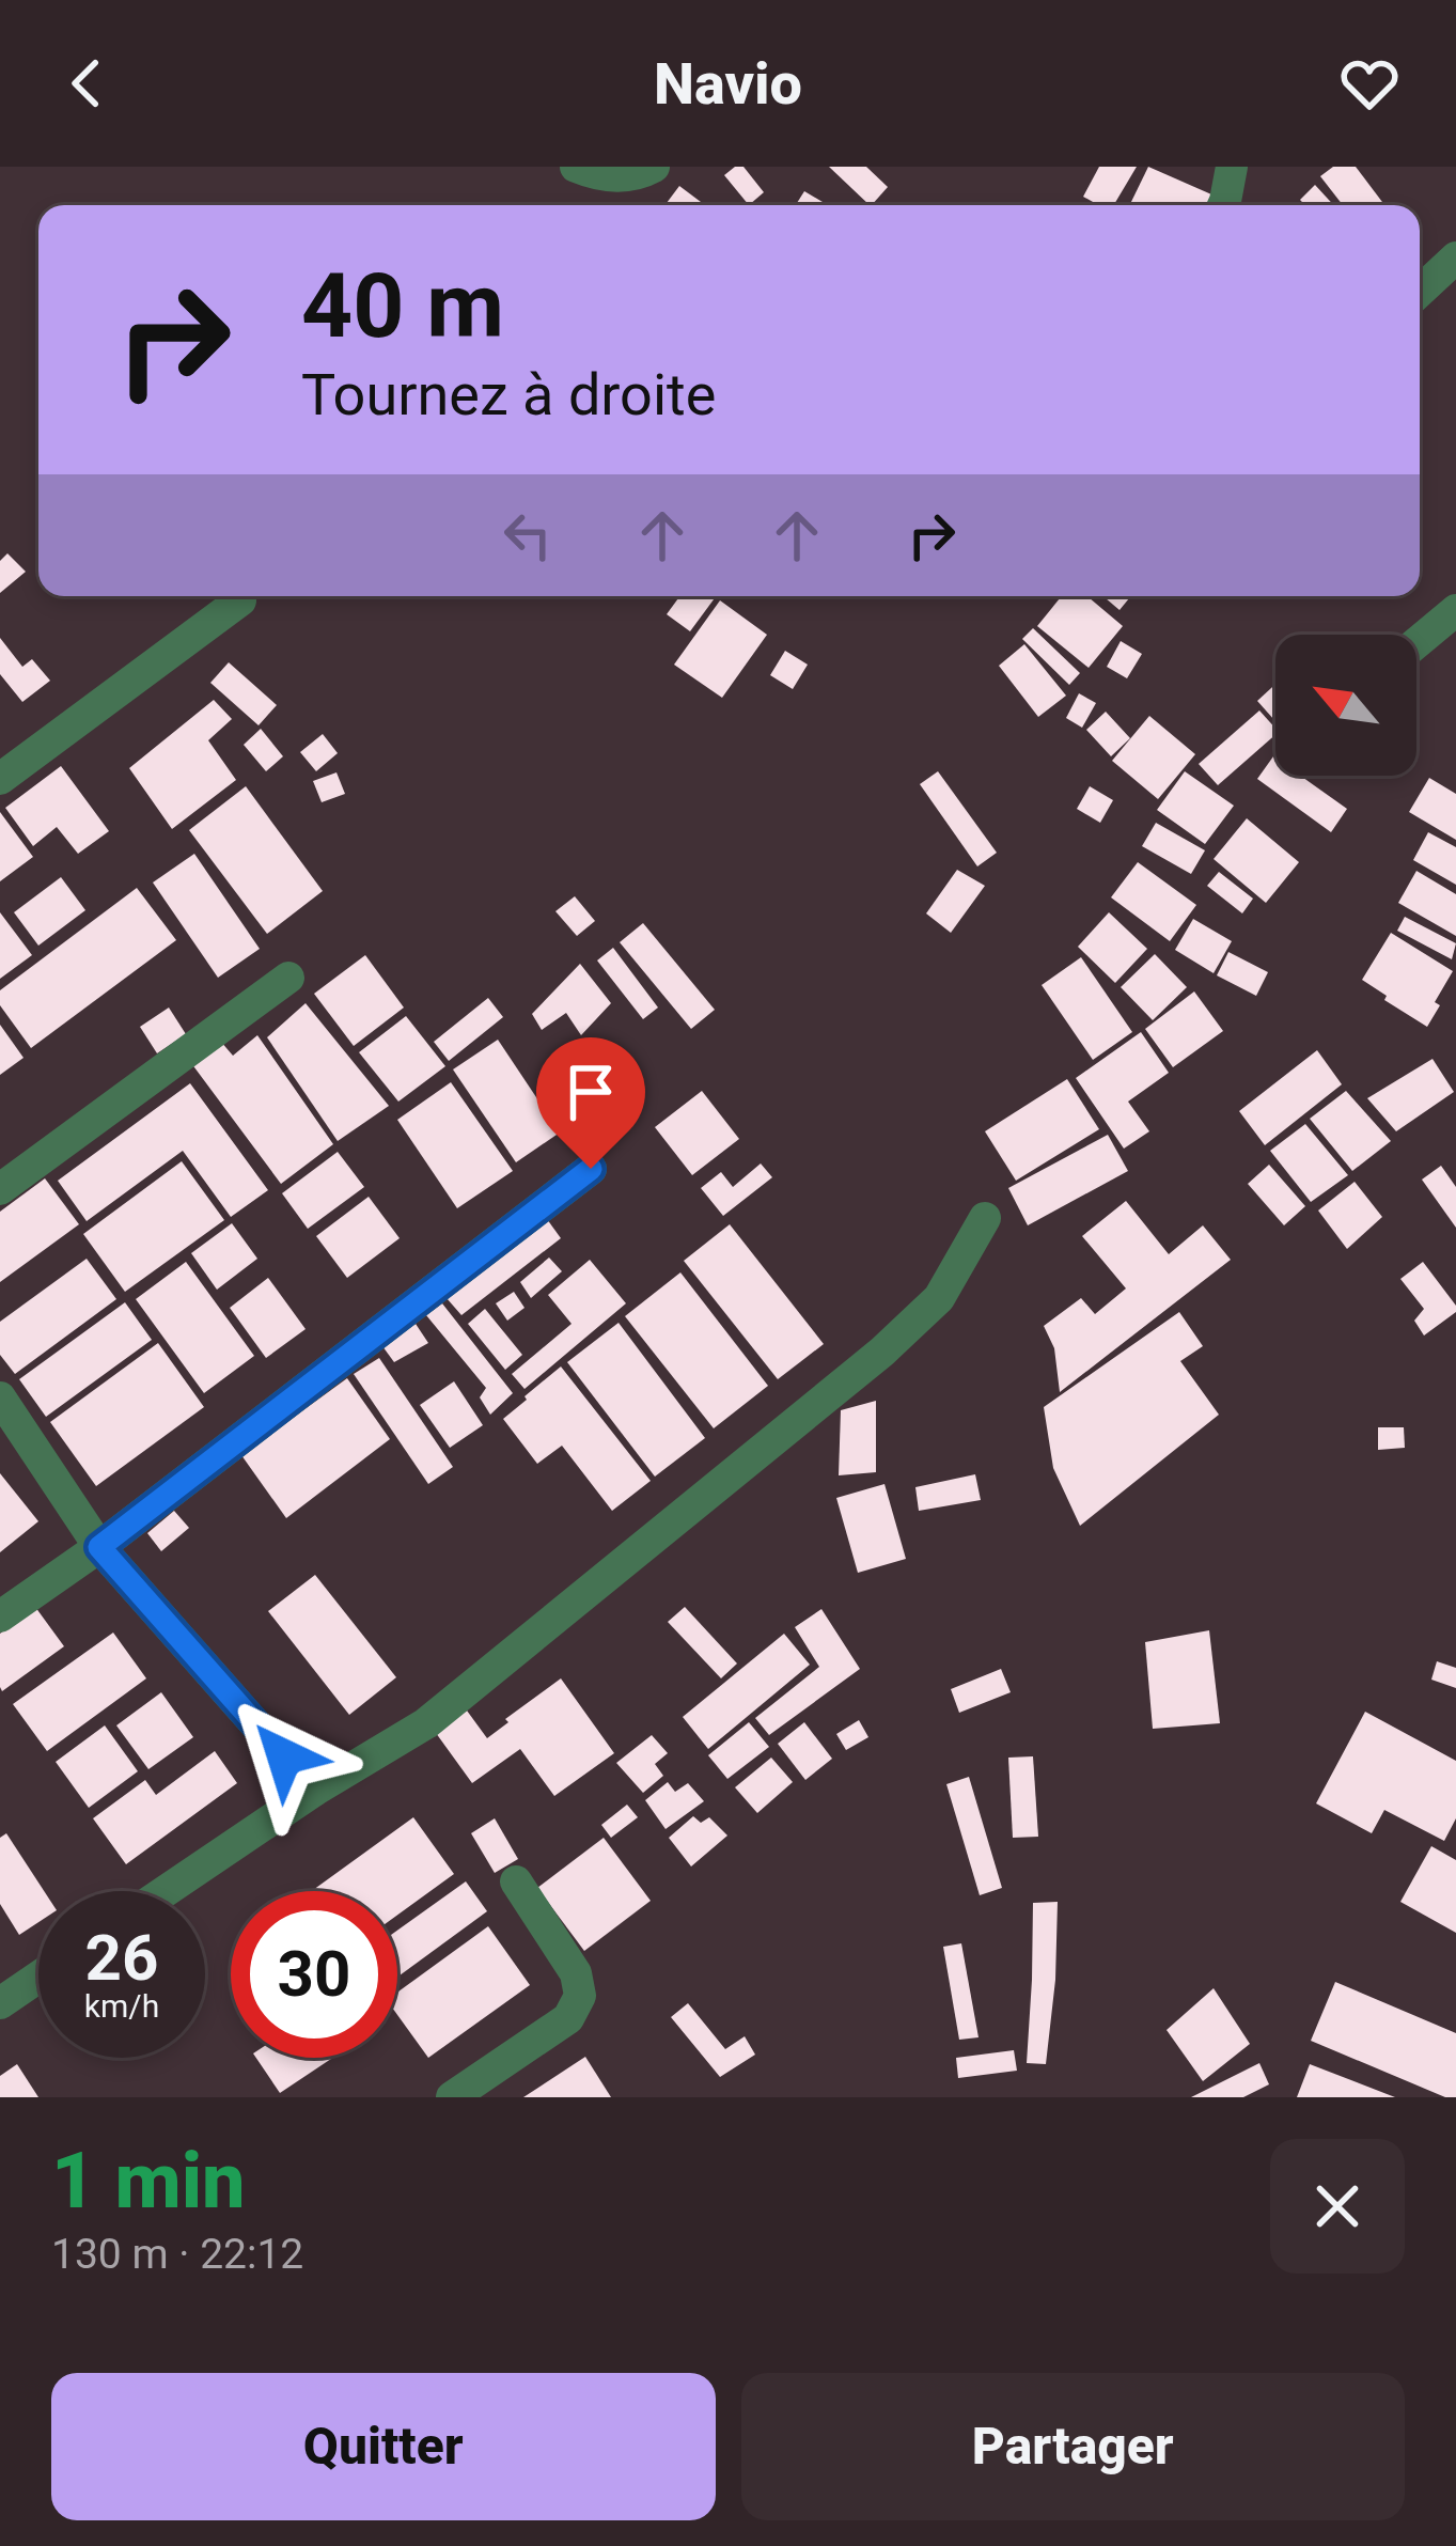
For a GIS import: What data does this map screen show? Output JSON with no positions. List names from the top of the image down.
{
  "north": "top left",
  "page": {
    "header": "Navio",
    "turn": ["40 m", "Tournez à droite"],
    "speed": "26 km/h",
    "limit": "30",
    "heading": ["1 min", "130 m · 22:12"],
    "buttons": ["Quitter", "Partager"]
  }
}
